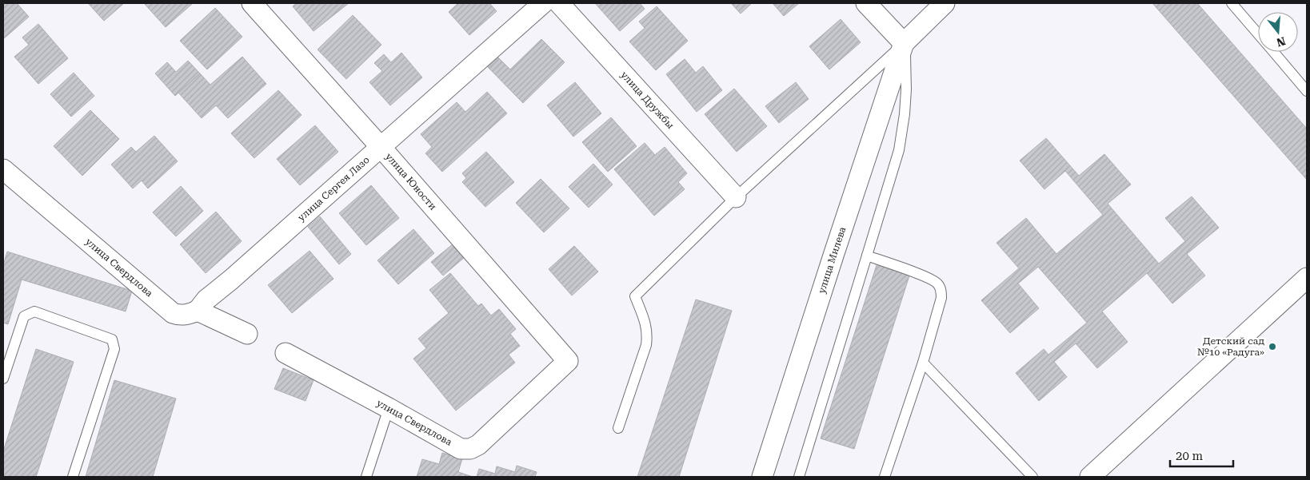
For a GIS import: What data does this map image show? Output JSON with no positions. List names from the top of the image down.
{
  "streets": {
    "street": [
      "улица Дружбы",
      "улица Юности",
      "улица Сергея Лазо",
      "улица Милева",
      "улица Свердлова"
    ]
  },
  "crossings": [
    ["улица Юности", "улица Сергея Лазо"],
    ["улица Юности", "улица Свердлова"],
    ["улица Сергея Лазо", "улица Свердлова"]
  ],
  "places": ["Детский сад №10 «Радуга»"],
  "scale_bar": "20 m",
  "north": "bottom"
}
